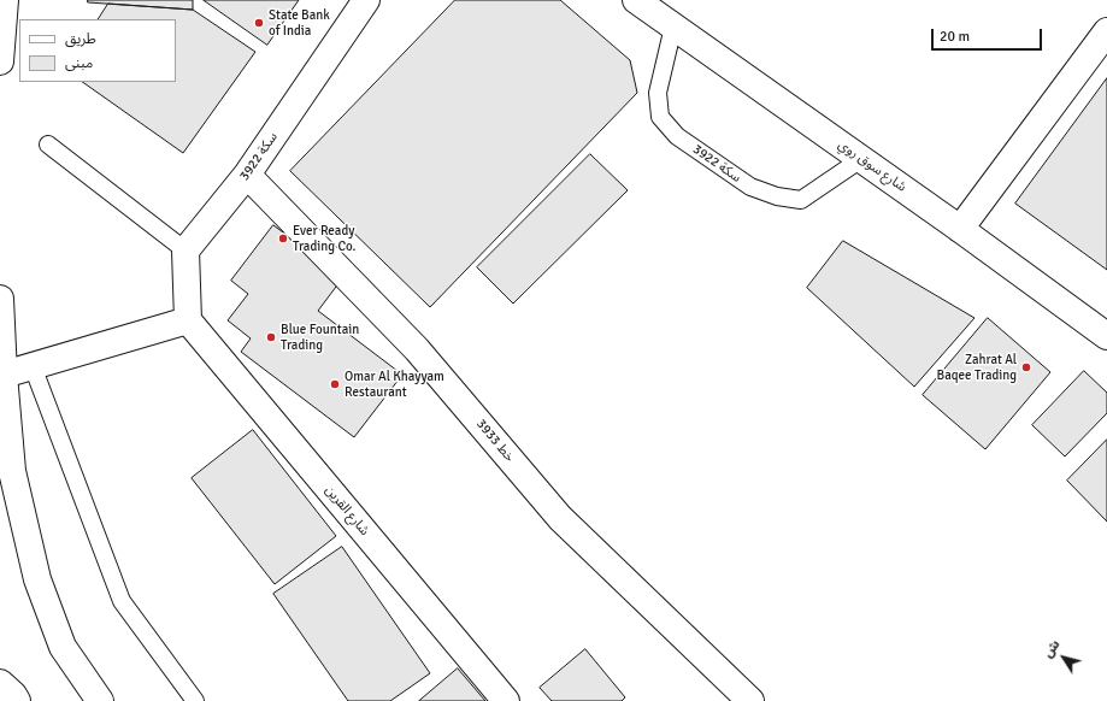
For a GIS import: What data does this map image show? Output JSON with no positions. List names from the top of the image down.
{
  "streets": {
    "street": [
      "سكة 3922",
      "شارع سوق روي",
      "3933 خط",
      "شارع القرين"
    ]
  },
  "crossings": [
    ["سكة 3922", "شارع سوق روي"],
    ["سكة 3922", "3933 خط"]
  ],
  "places": [
    "State Bank of India",
    "Ever Ready Trading Co.",
    "Blue Fountain Trading",
    "Zahrat Al Baqee Trading",
    "Omar Al Khayyam Restaurant"
  ],
  "legend": ["طريق", "مبنى"],
  "scale_bar": "20 m",
  "north": "top left"
}
